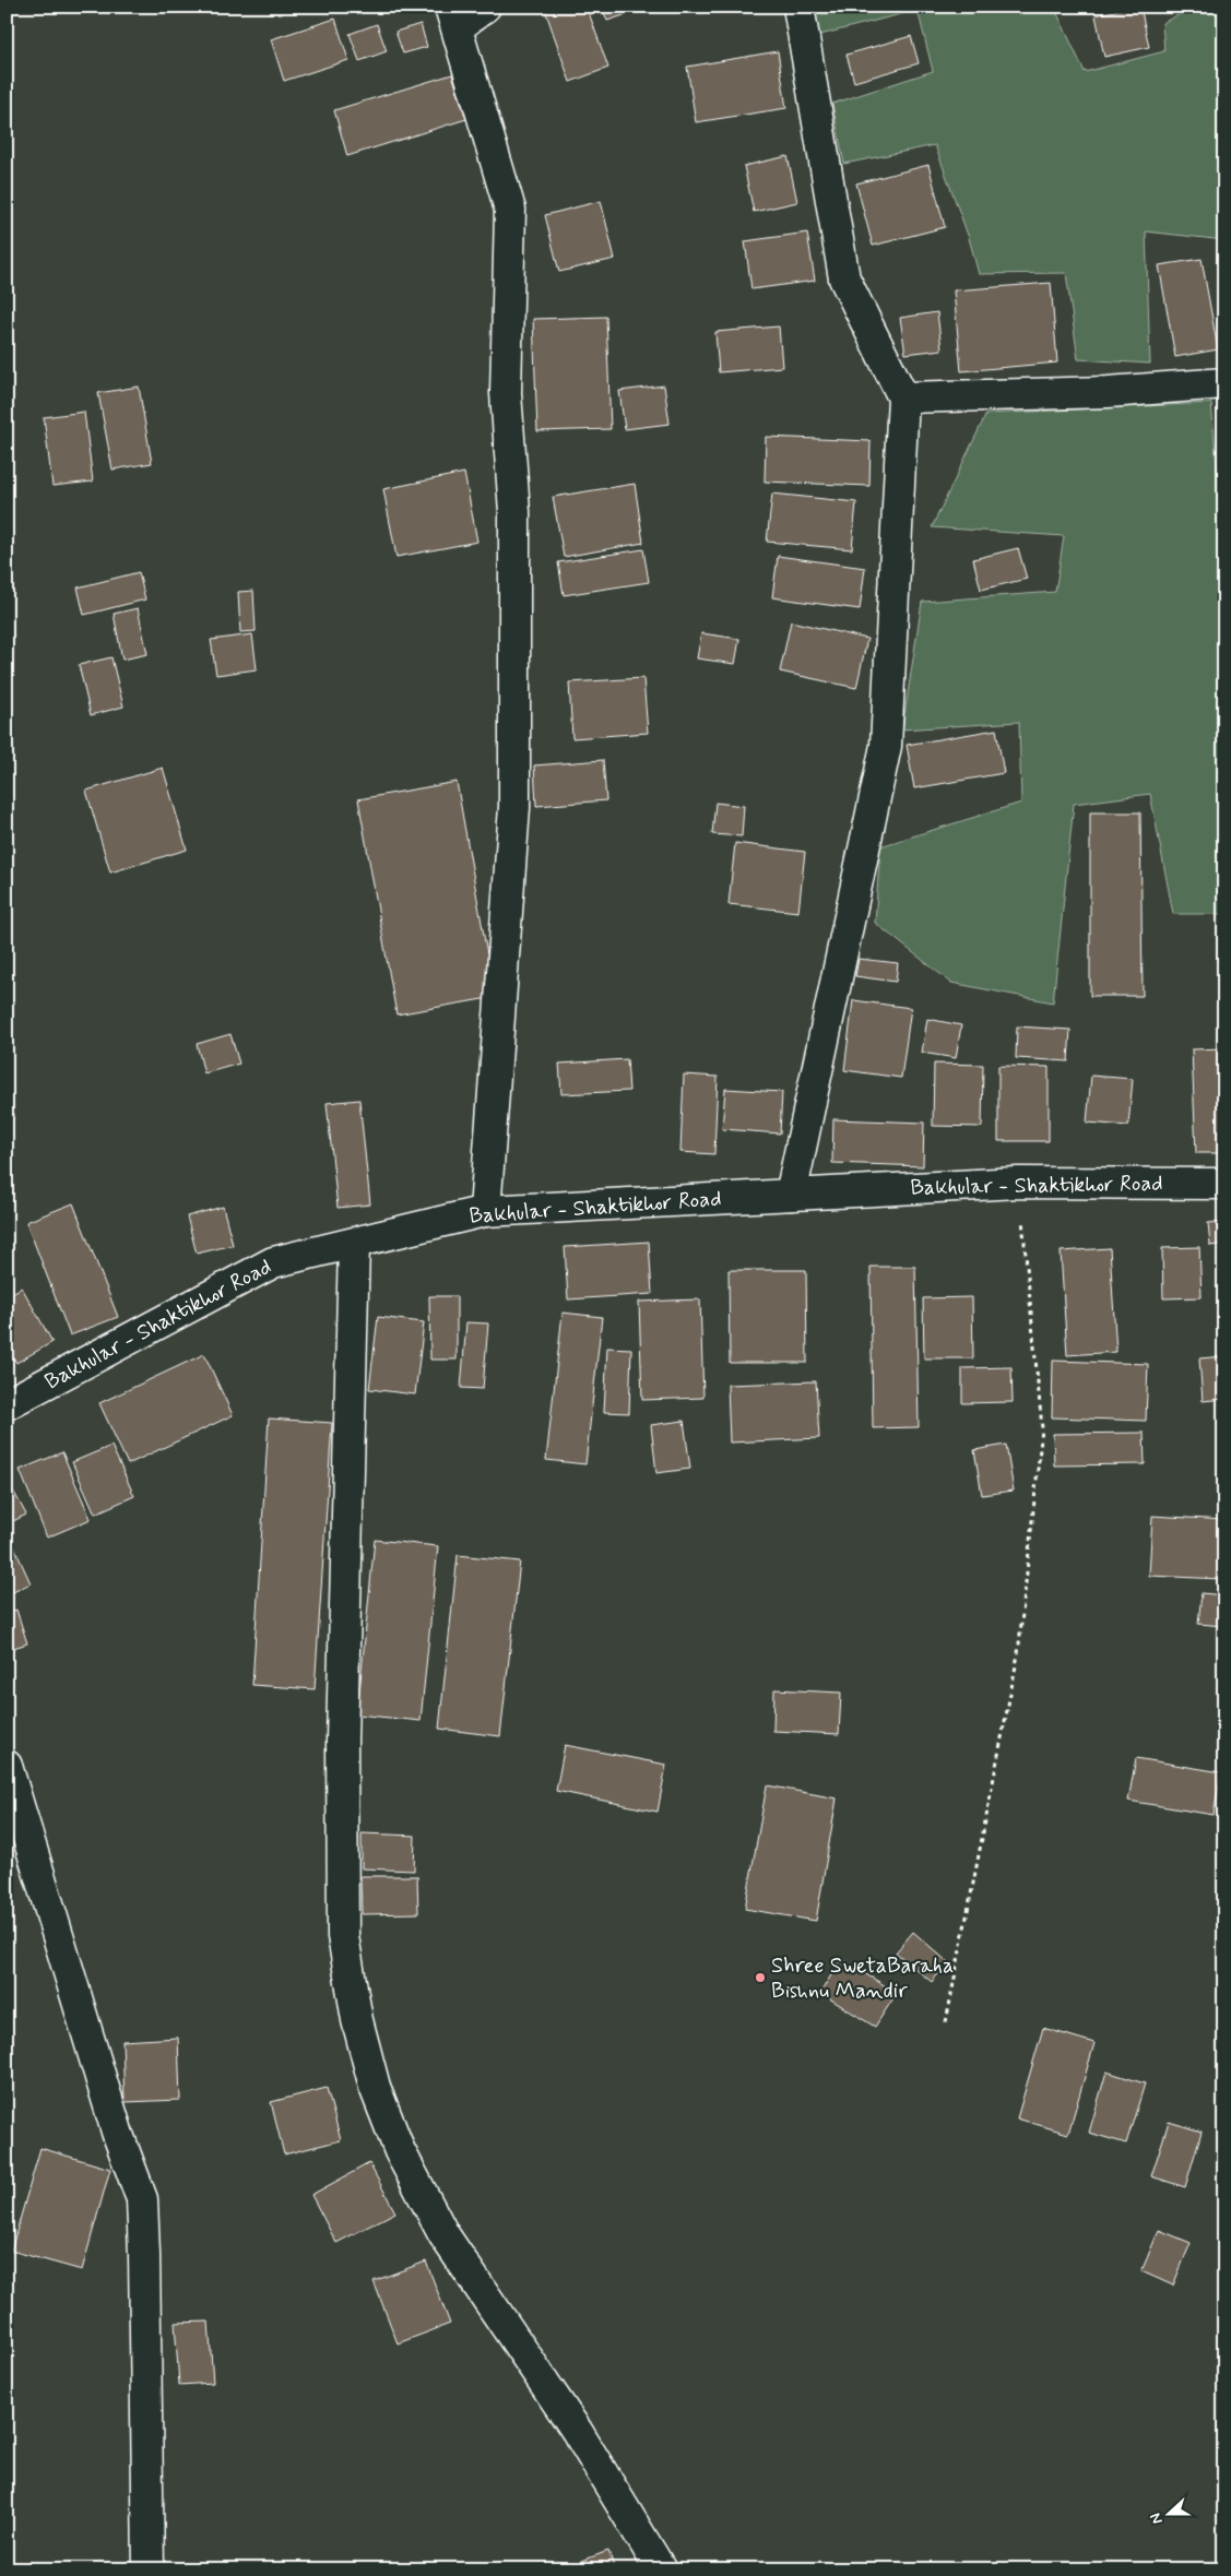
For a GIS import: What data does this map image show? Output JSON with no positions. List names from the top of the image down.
{
  "streets": {
    "street": ["Bakhular - Shaktikhor Road"]
  },
  "places": ["Shree SwetaBaraha Bishnu Mandir"],
  "north": "left"
}
